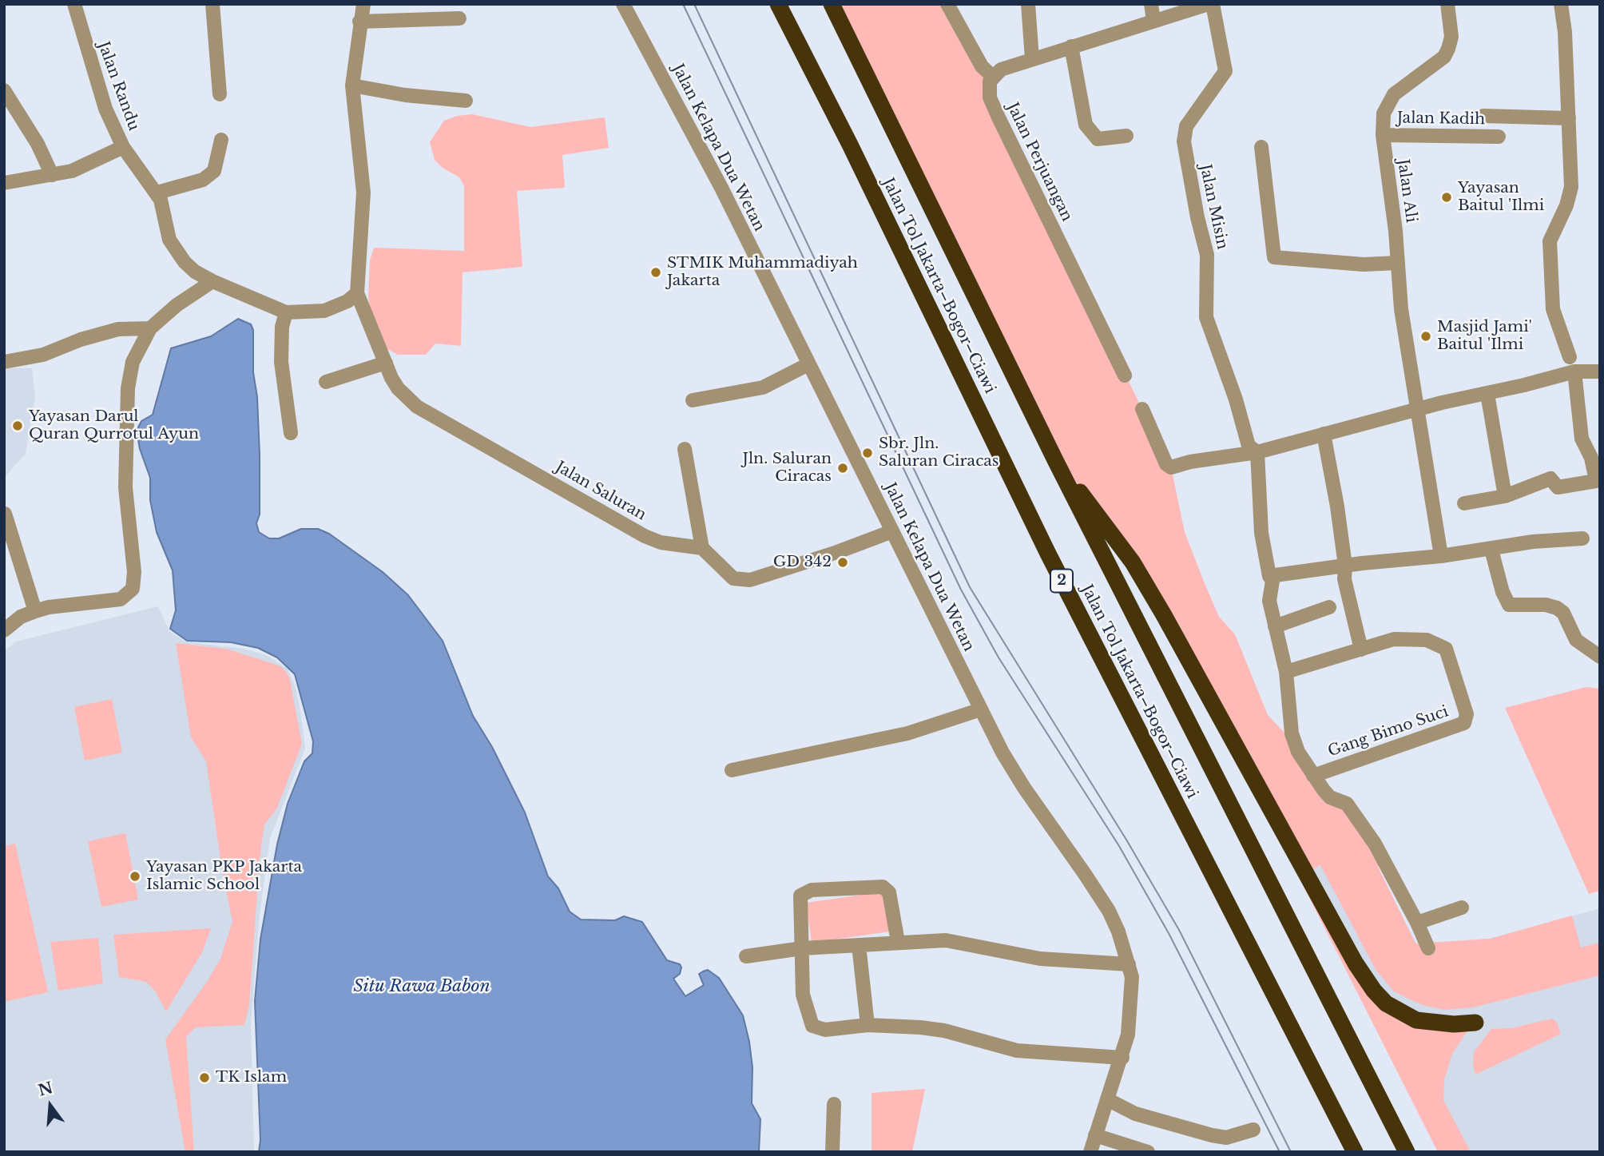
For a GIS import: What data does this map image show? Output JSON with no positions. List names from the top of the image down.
{
  "streets": {
    "highway": ["Jalan Tol Jakarta–Bogor–Ciawi", "2"],
    "street": [
      "Jalan Randu",
      "Jalan Kadih",
      "Jalan Kelapa Dua Wetan",
      "Jalan Perjuangan",
      "Jalan Ali",
      "Jalan Misin",
      "Jalan Saluran",
      "Gang Bimo Suci"
    ]
  },
  "crossings": [
    ["Jalan Kadih", "Jalan Ali"]
  ],
  "water": ["Situ Rawa Babon"],
  "places": [
    "Yayasan Baitul 'Ilmi",
    "STMIK Muhammadiyah Jakarta",
    "Masjid Jami' Baitul 'Ilmi",
    "Yayasan Darul Quran Qurrotul Ayun",
    "Sbr. Jln. Saluran Ciracas",
    "Jln. Saluran Ciracas",
    "GD 342",
    "Yayasan PKP Jakarta Islamic School",
    "TK Islam"
  ],
  "north": "top"
}
